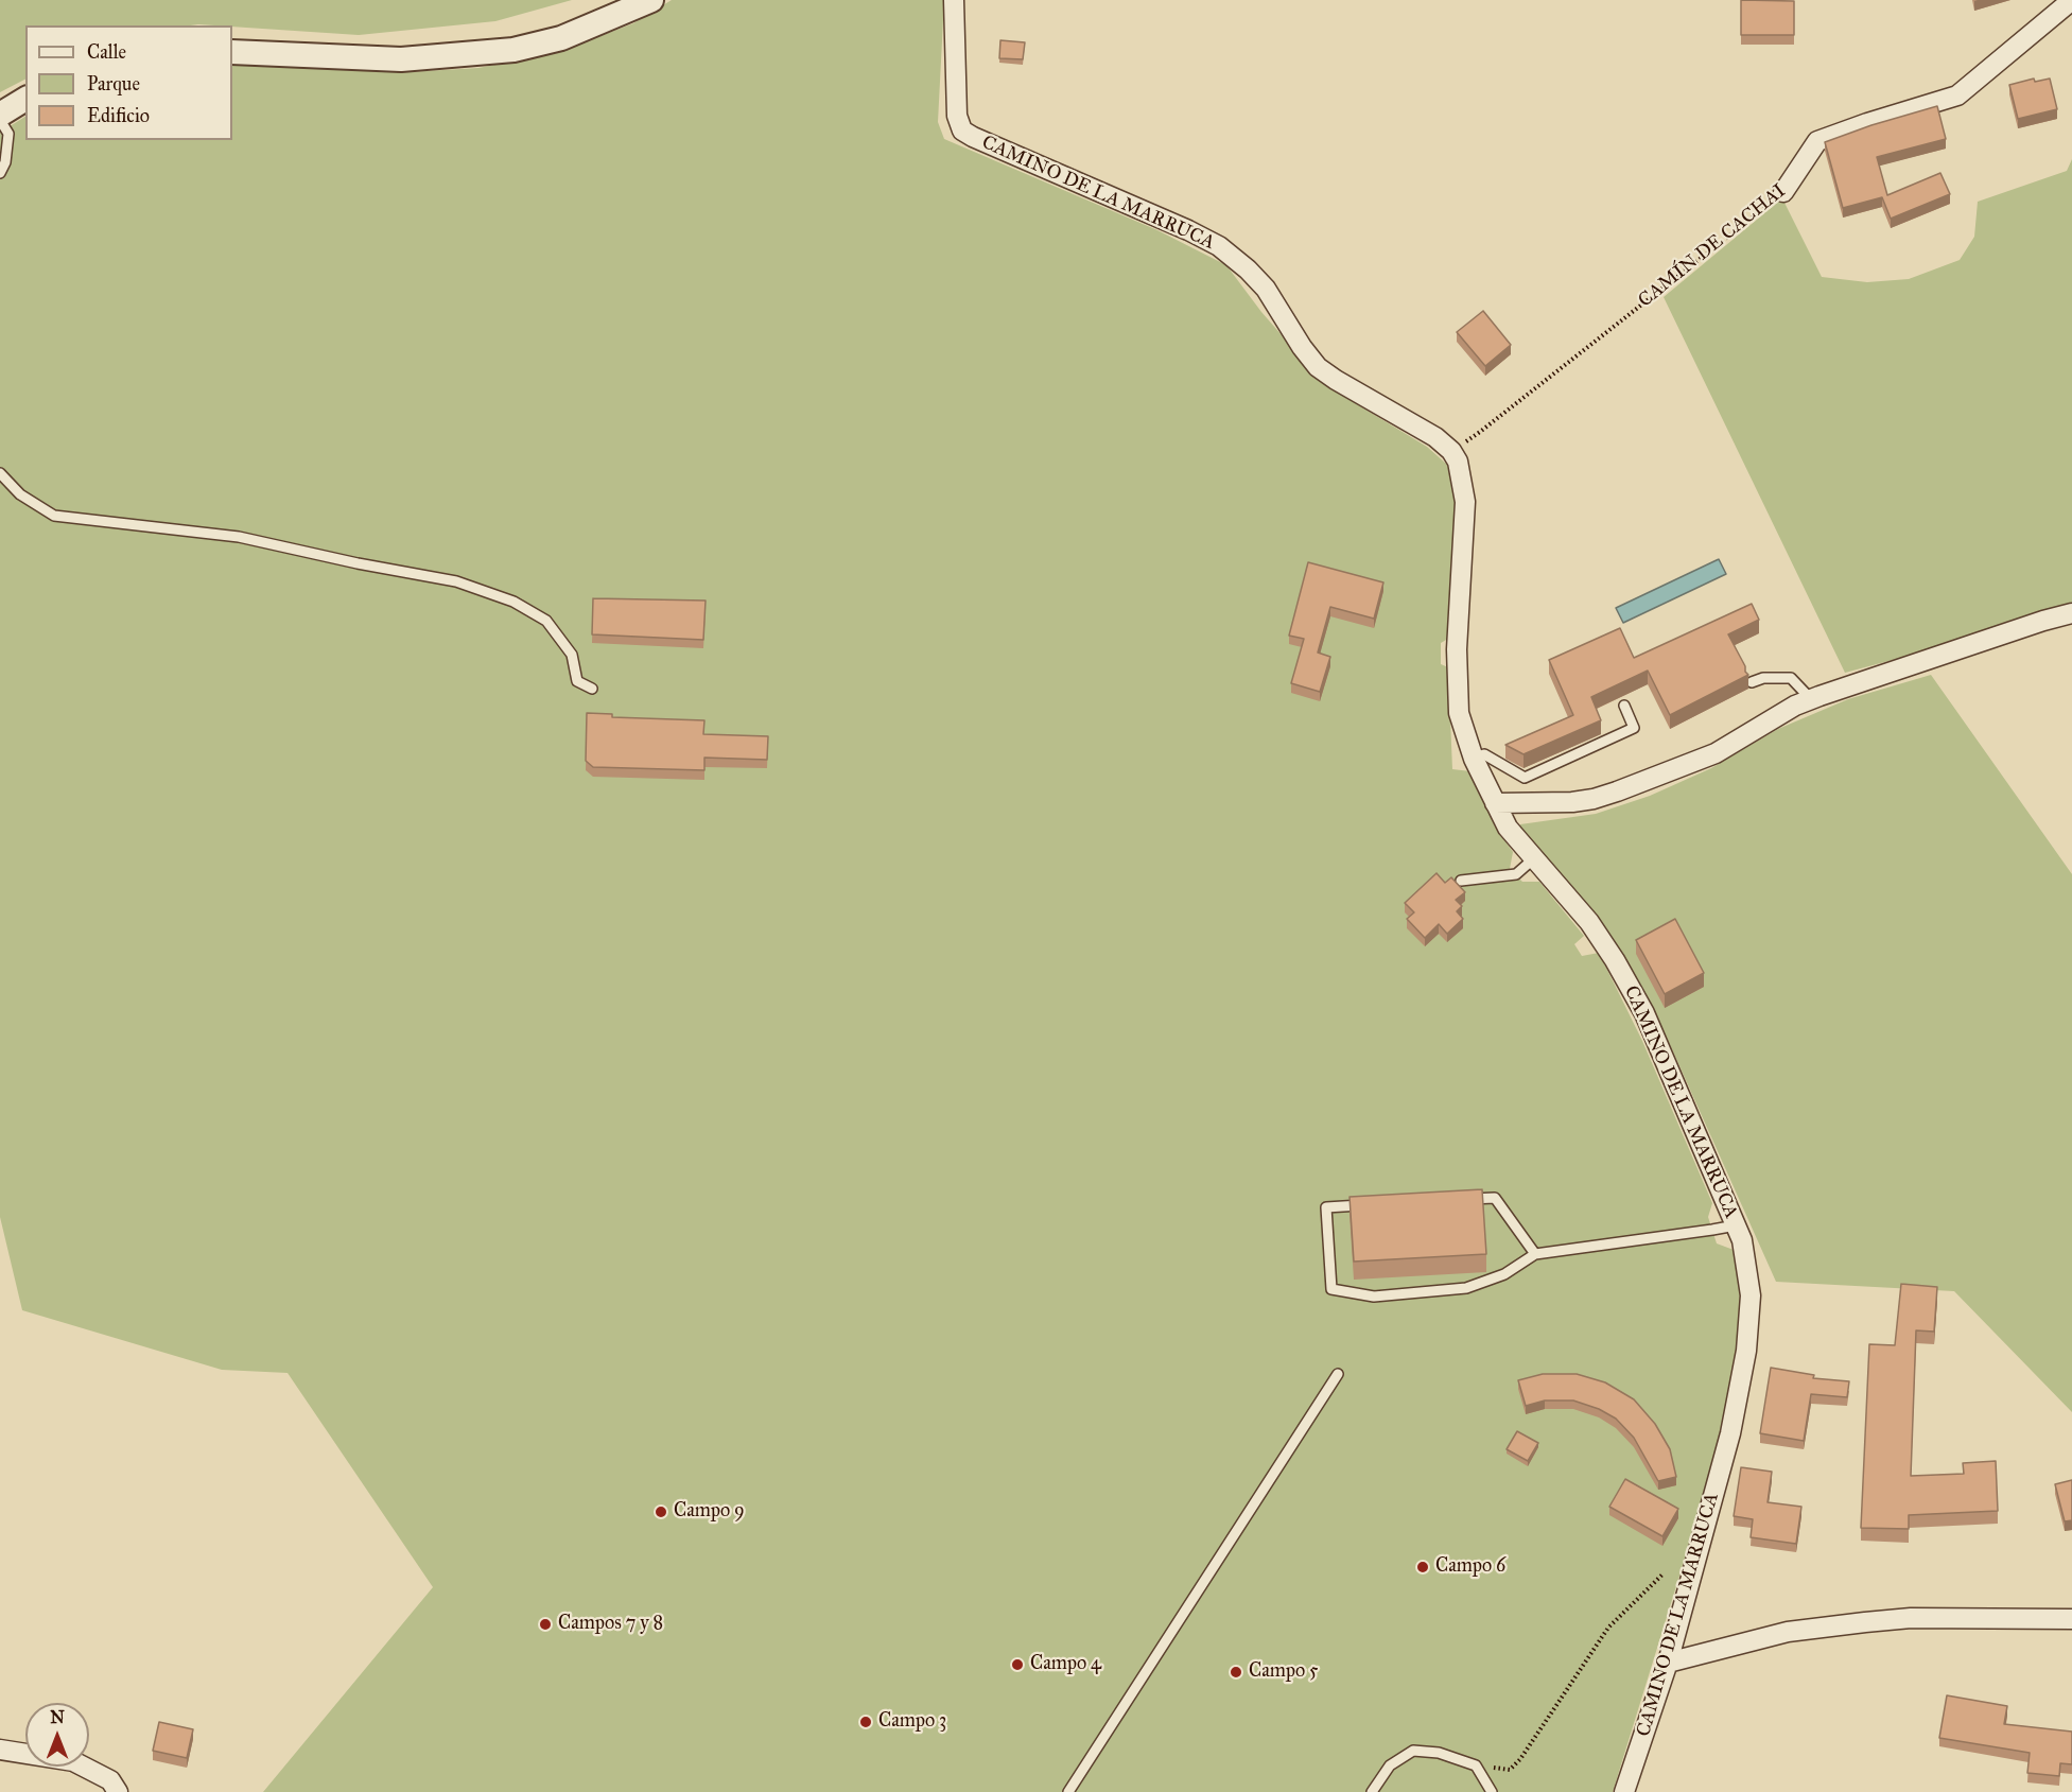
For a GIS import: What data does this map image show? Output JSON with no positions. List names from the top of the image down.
{
  "streets": {
    "street": ["CAMINO DE LA MARRUCA", "CAMÍN DE CACHAI"]
  },
  "crossings": [
    ["CAMINO DE LA MARRUCA", "CAMÍN DE CACHAI"]
  ],
  "places": [
    "Campo 9",
    "Campo 6",
    "Campos 7 y 8",
    "Campo 4",
    "Campo 5",
    "Campo 3"
  ],
  "legend": ["Calle", "Parque", "Edificio"],
  "north": "top"
}
